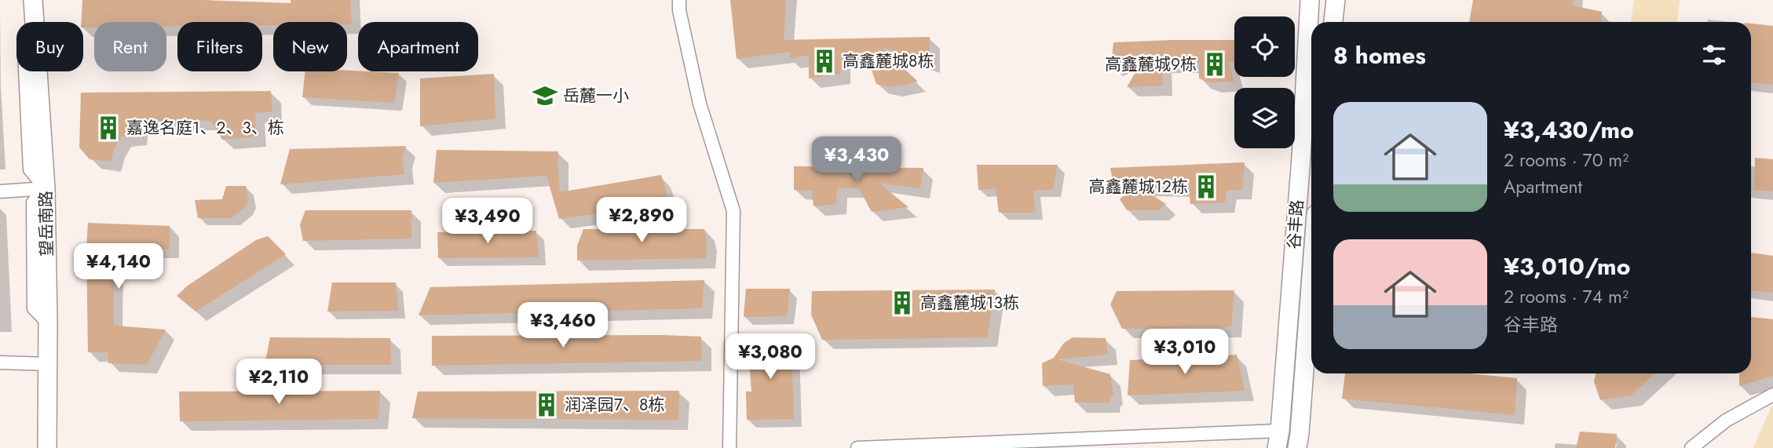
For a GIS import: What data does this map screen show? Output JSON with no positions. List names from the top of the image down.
{
  "streets": {
    "street": ["望岳南路", "谷丰路"]
  },
  "places": {
    "building": [
      "高鑫麓城8栋",
      "高鑫麓城9栋",
      "嘉逸名庭1、2、3、栋",
      "高鑫麓城12栋",
      "高鑫麓城13栋",
      "润泽园7、8栋"
    ],
    "school or university": ["岳麓一小"]
  },
  "page": {
    "chip": [
      "Buy",
      "Rent",
      "Filters",
      "New",
      "Apartment"
    ],
    "heading": "8 homes",
    "list": [
      {
        "name": "¥3,430/mo",
        "note": "2 rooms · 70 m² · Apartment"
      },
      {
        "name": "¥3,010/mo",
        "note": "2 rooms · 74 m² · 谷丰路"
      }
    ],
    "price": [
      "¥3,430",
      "¥2,890",
      "¥3,490",
      "¥4,140",
      "¥3,460",
      "¥3,010",
      "¥3,080",
      "¥2,110"
    ]
  }
}
